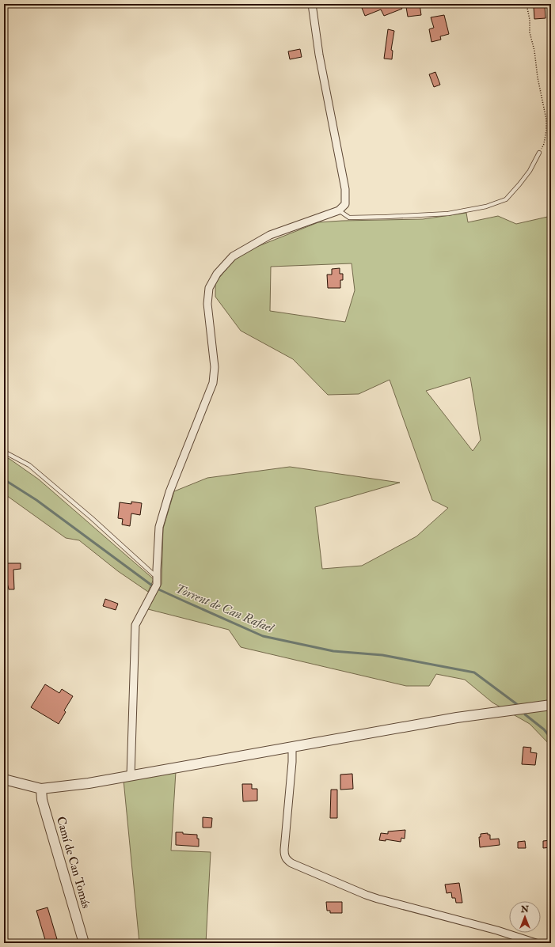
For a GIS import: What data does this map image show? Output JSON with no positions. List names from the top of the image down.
{
  "streets": {
    "street": ["Camí de Can Tomás"]
  },
  "water": ["Torrent de Can Rafael"],
  "north": "top"
}
